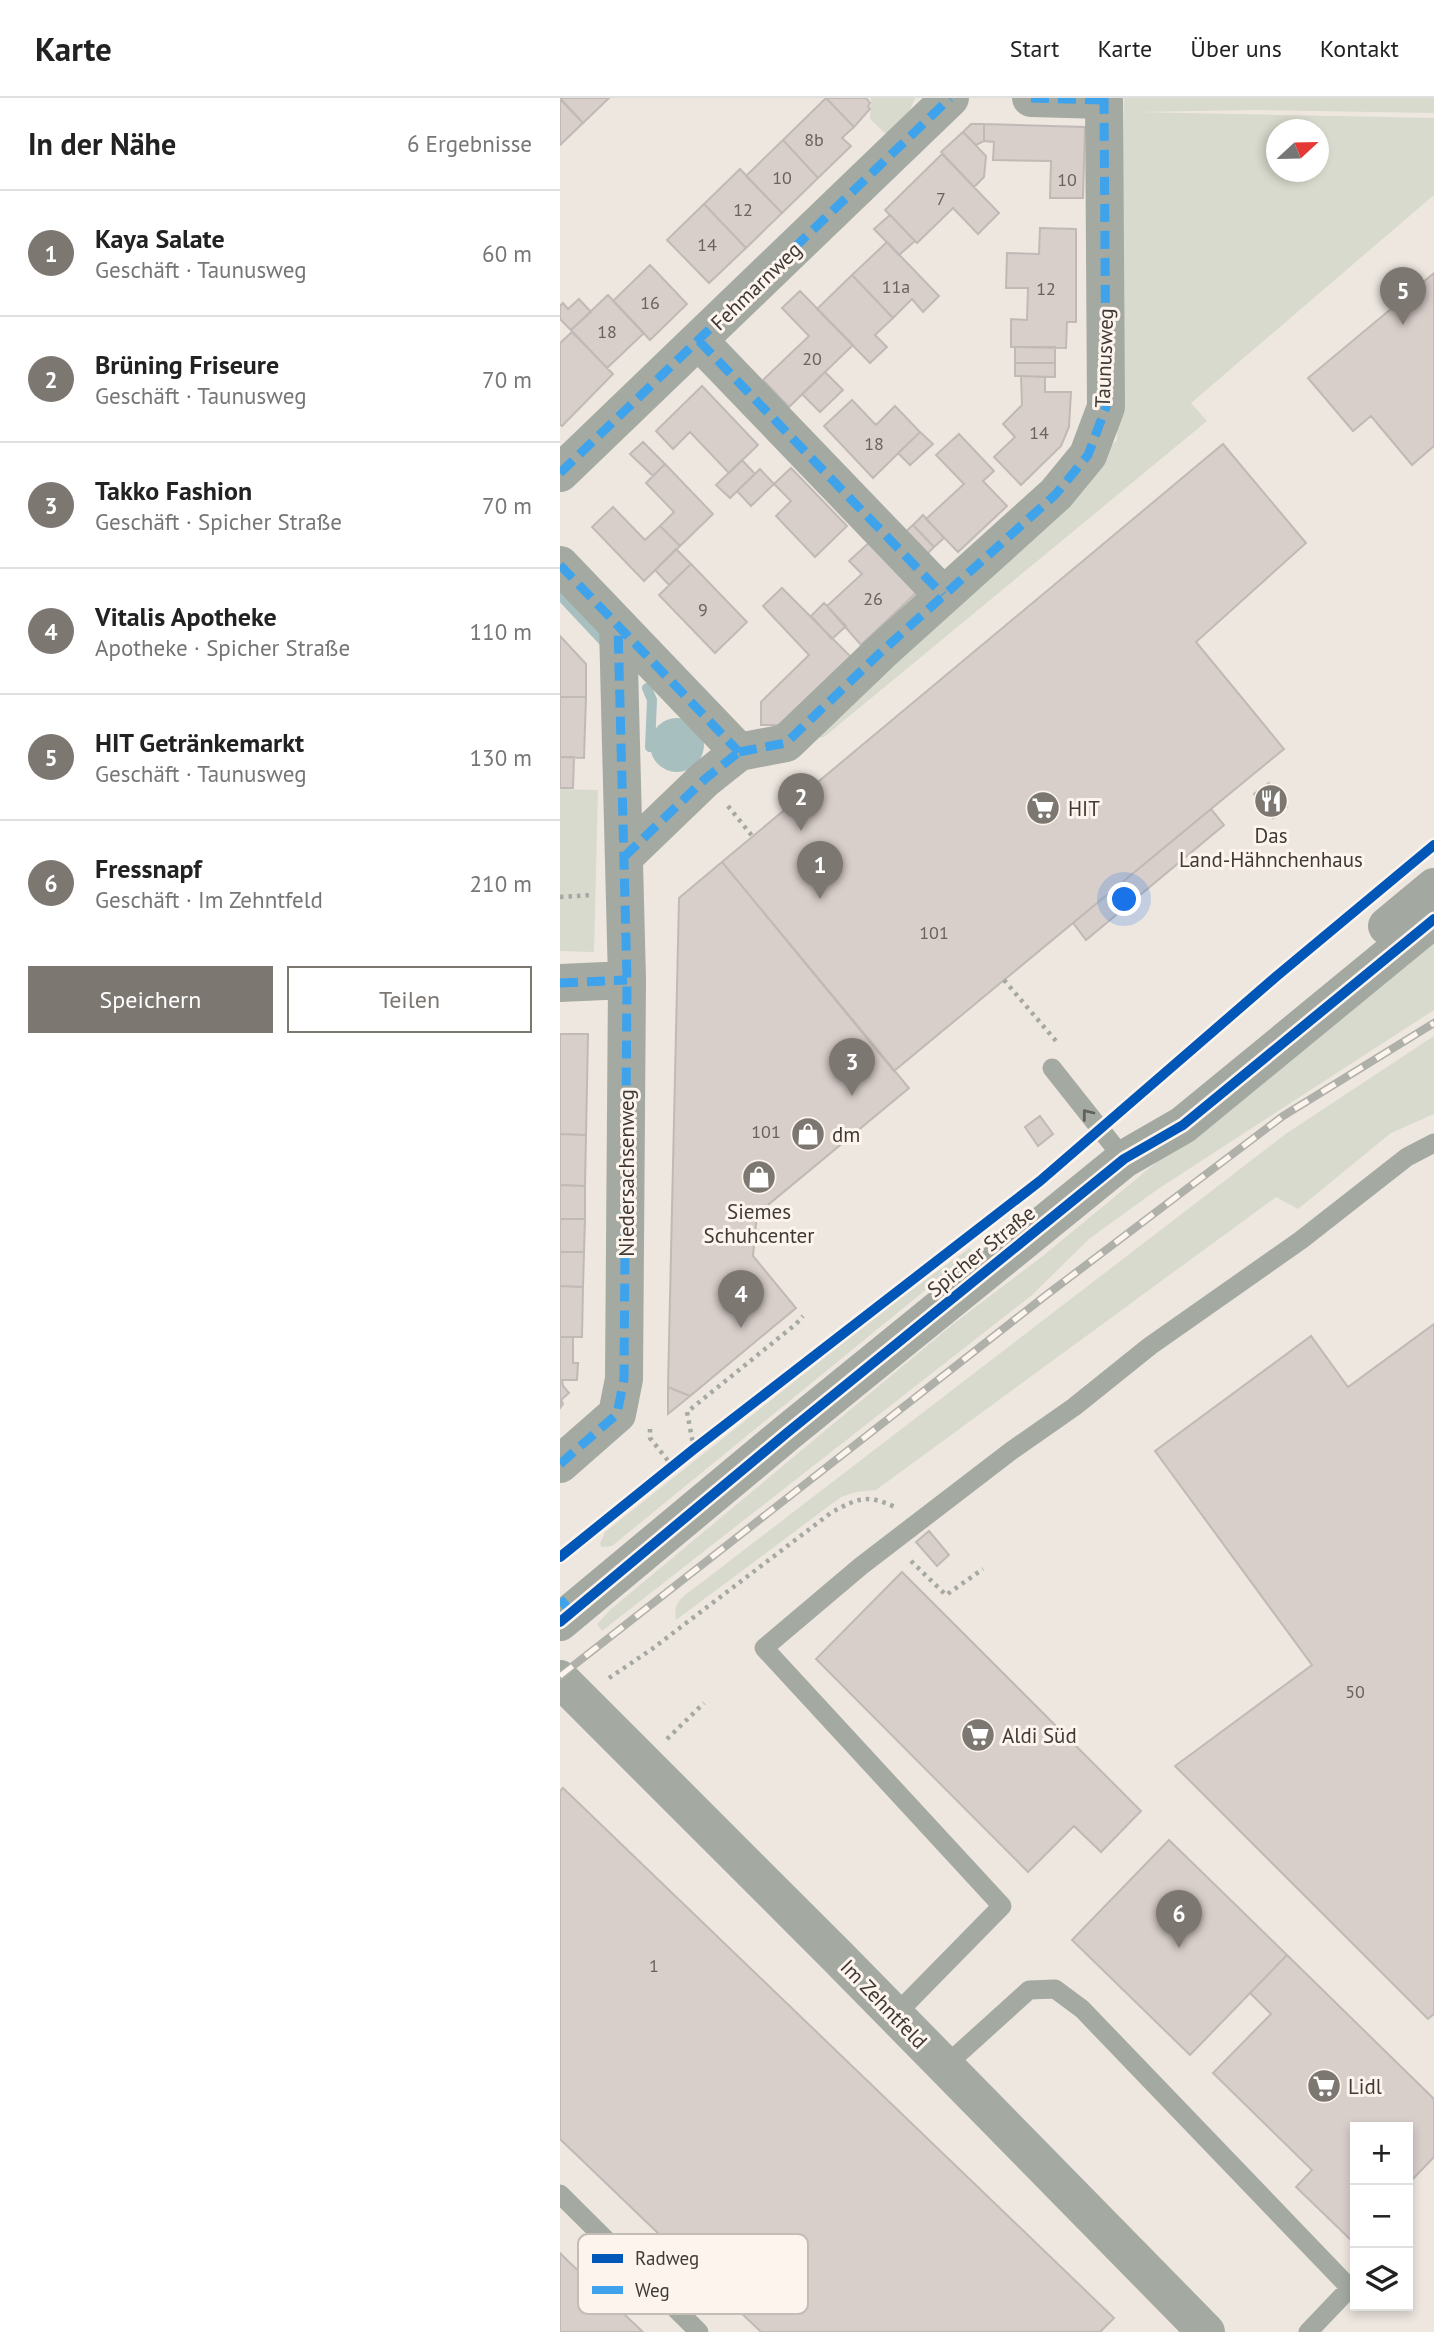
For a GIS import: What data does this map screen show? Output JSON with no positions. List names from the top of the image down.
{
  "streets": {
    "street": [
      "Fehmarnweg",
      "Taunusweg",
      "Niedersachsenweg",
      "Spicher Straße",
      "Im Zehntfeld"
    ]
  },
  "places": {
    "restaurant": ["Das Land-Hähnchenhaus"],
    "supermarket": ["HIT", "Aldi Süd", "Lidl"],
    "shop": ["dm", "Siemes Schuhcenter"]
  },
  "house_numbers": [
    "8b",
    "10",
    "10",
    "7",
    "12",
    "14",
    "11a",
    "12",
    "16",
    "18",
    "20",
    "14",
    "18",
    "26",
    "9",
    "101",
    "101",
    "50",
    "1"
  ],
  "legend": ["Radweg", "Weg"],
  "north": "right",
  "page": {
    "header": "Karte",
    "nav": [
      "Start",
      "Karte",
      "Über uns",
      "Kontakt"
    ],
    "heading": ["In der Nähe", "6 Ergebnisse"],
    "list": [
      {
        "mark": "1",
        "name": "Kaya Salate",
        "note": "Geschäft · Taunusweg",
        "value": "60 m"
      },
      {
        "mark": "2",
        "name": "Brüning Friseure",
        "note": "Geschäft · Taunusweg",
        "value": "70 m"
      },
      {
        "mark": "3",
        "name": "Takko Fashion",
        "note": "Geschäft · Spicher Straße",
        "value": "70 m"
      },
      {
        "mark": "4",
        "name": "Vitalis Apotheke",
        "note": "Apotheke · Spicher Straße",
        "value": "110 m"
      },
      {
        "mark": "5",
        "name": "HIT Getränkemarkt",
        "note": "Geschäft · Taunusweg",
        "value": "130 m"
      },
      {
        "mark": "6",
        "name": "Fressnapf",
        "note": "Geschäft · Im Zehntfeld",
        "value": "210 m"
      }
    ],
    "pins": [
      "5",
      "2",
      "1",
      "3",
      "4",
      "6"
    ],
    "buttons": ["Speichern", "Teilen"],
    "map_buttons": ["+", "−"]
  }
}
